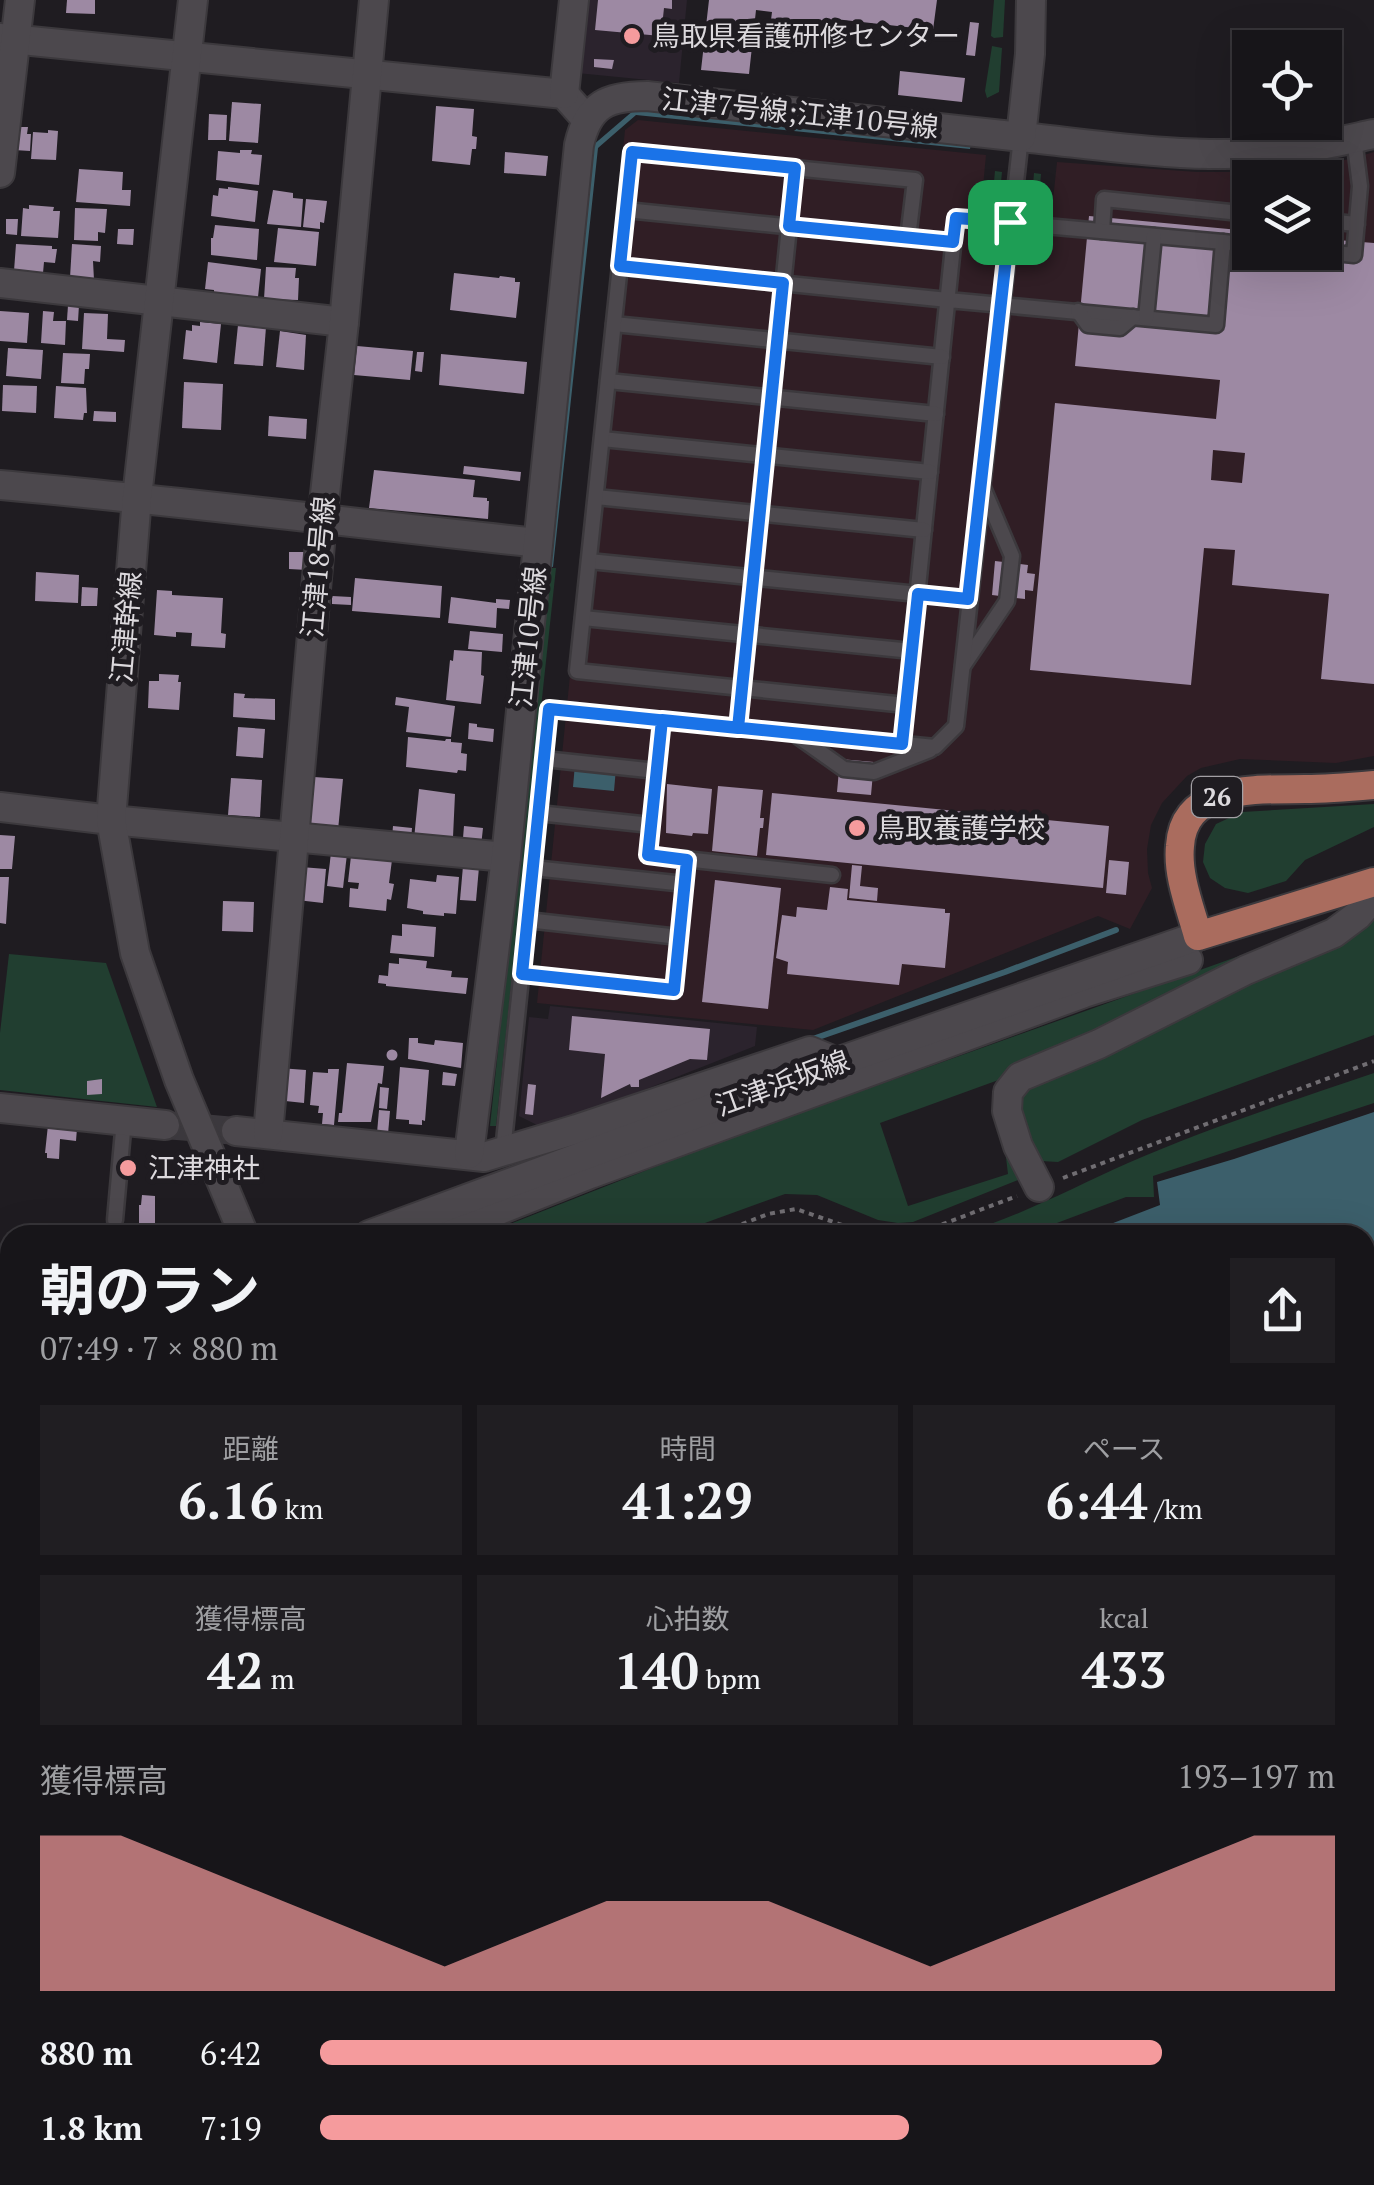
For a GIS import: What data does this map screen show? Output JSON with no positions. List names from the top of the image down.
{
  "streets": {
    "main road": ["26"],
    "street": [
      "江津7号線;江津10号線",
      "江津18号線",
      "江津幹線",
      "江津10号線",
      "江津浜坂線"
    ]
  },
  "crossings": [
    ["江津7号線;江津10号線", "江津10号線"],
    ["26", "江津浜坂線"]
  ],
  "places": ["鳥取県看護研修センター", "鳥取養護学校", "江津神社"],
  "page": {
    "heading": ["朝のラン", "07:49 · 7 × 880 m"],
    "stats": [
      ["距離", "6.16 km"],
      ["時間", "41:29"],
      ["ペース", "6:44 /km"],
      ["獲得標高", "42 m"],
      ["心拍数", "140 bpm"],
      ["kcal", "433"]
    ],
    "chart": ["獲得標高", "193–197 m"],
    "list": [
      {
        "name": "880 m",
        "note": "6:42"
      },
      {
        "name": "1.8 km",
        "note": "7:19"
      }
    ]
  }
}
